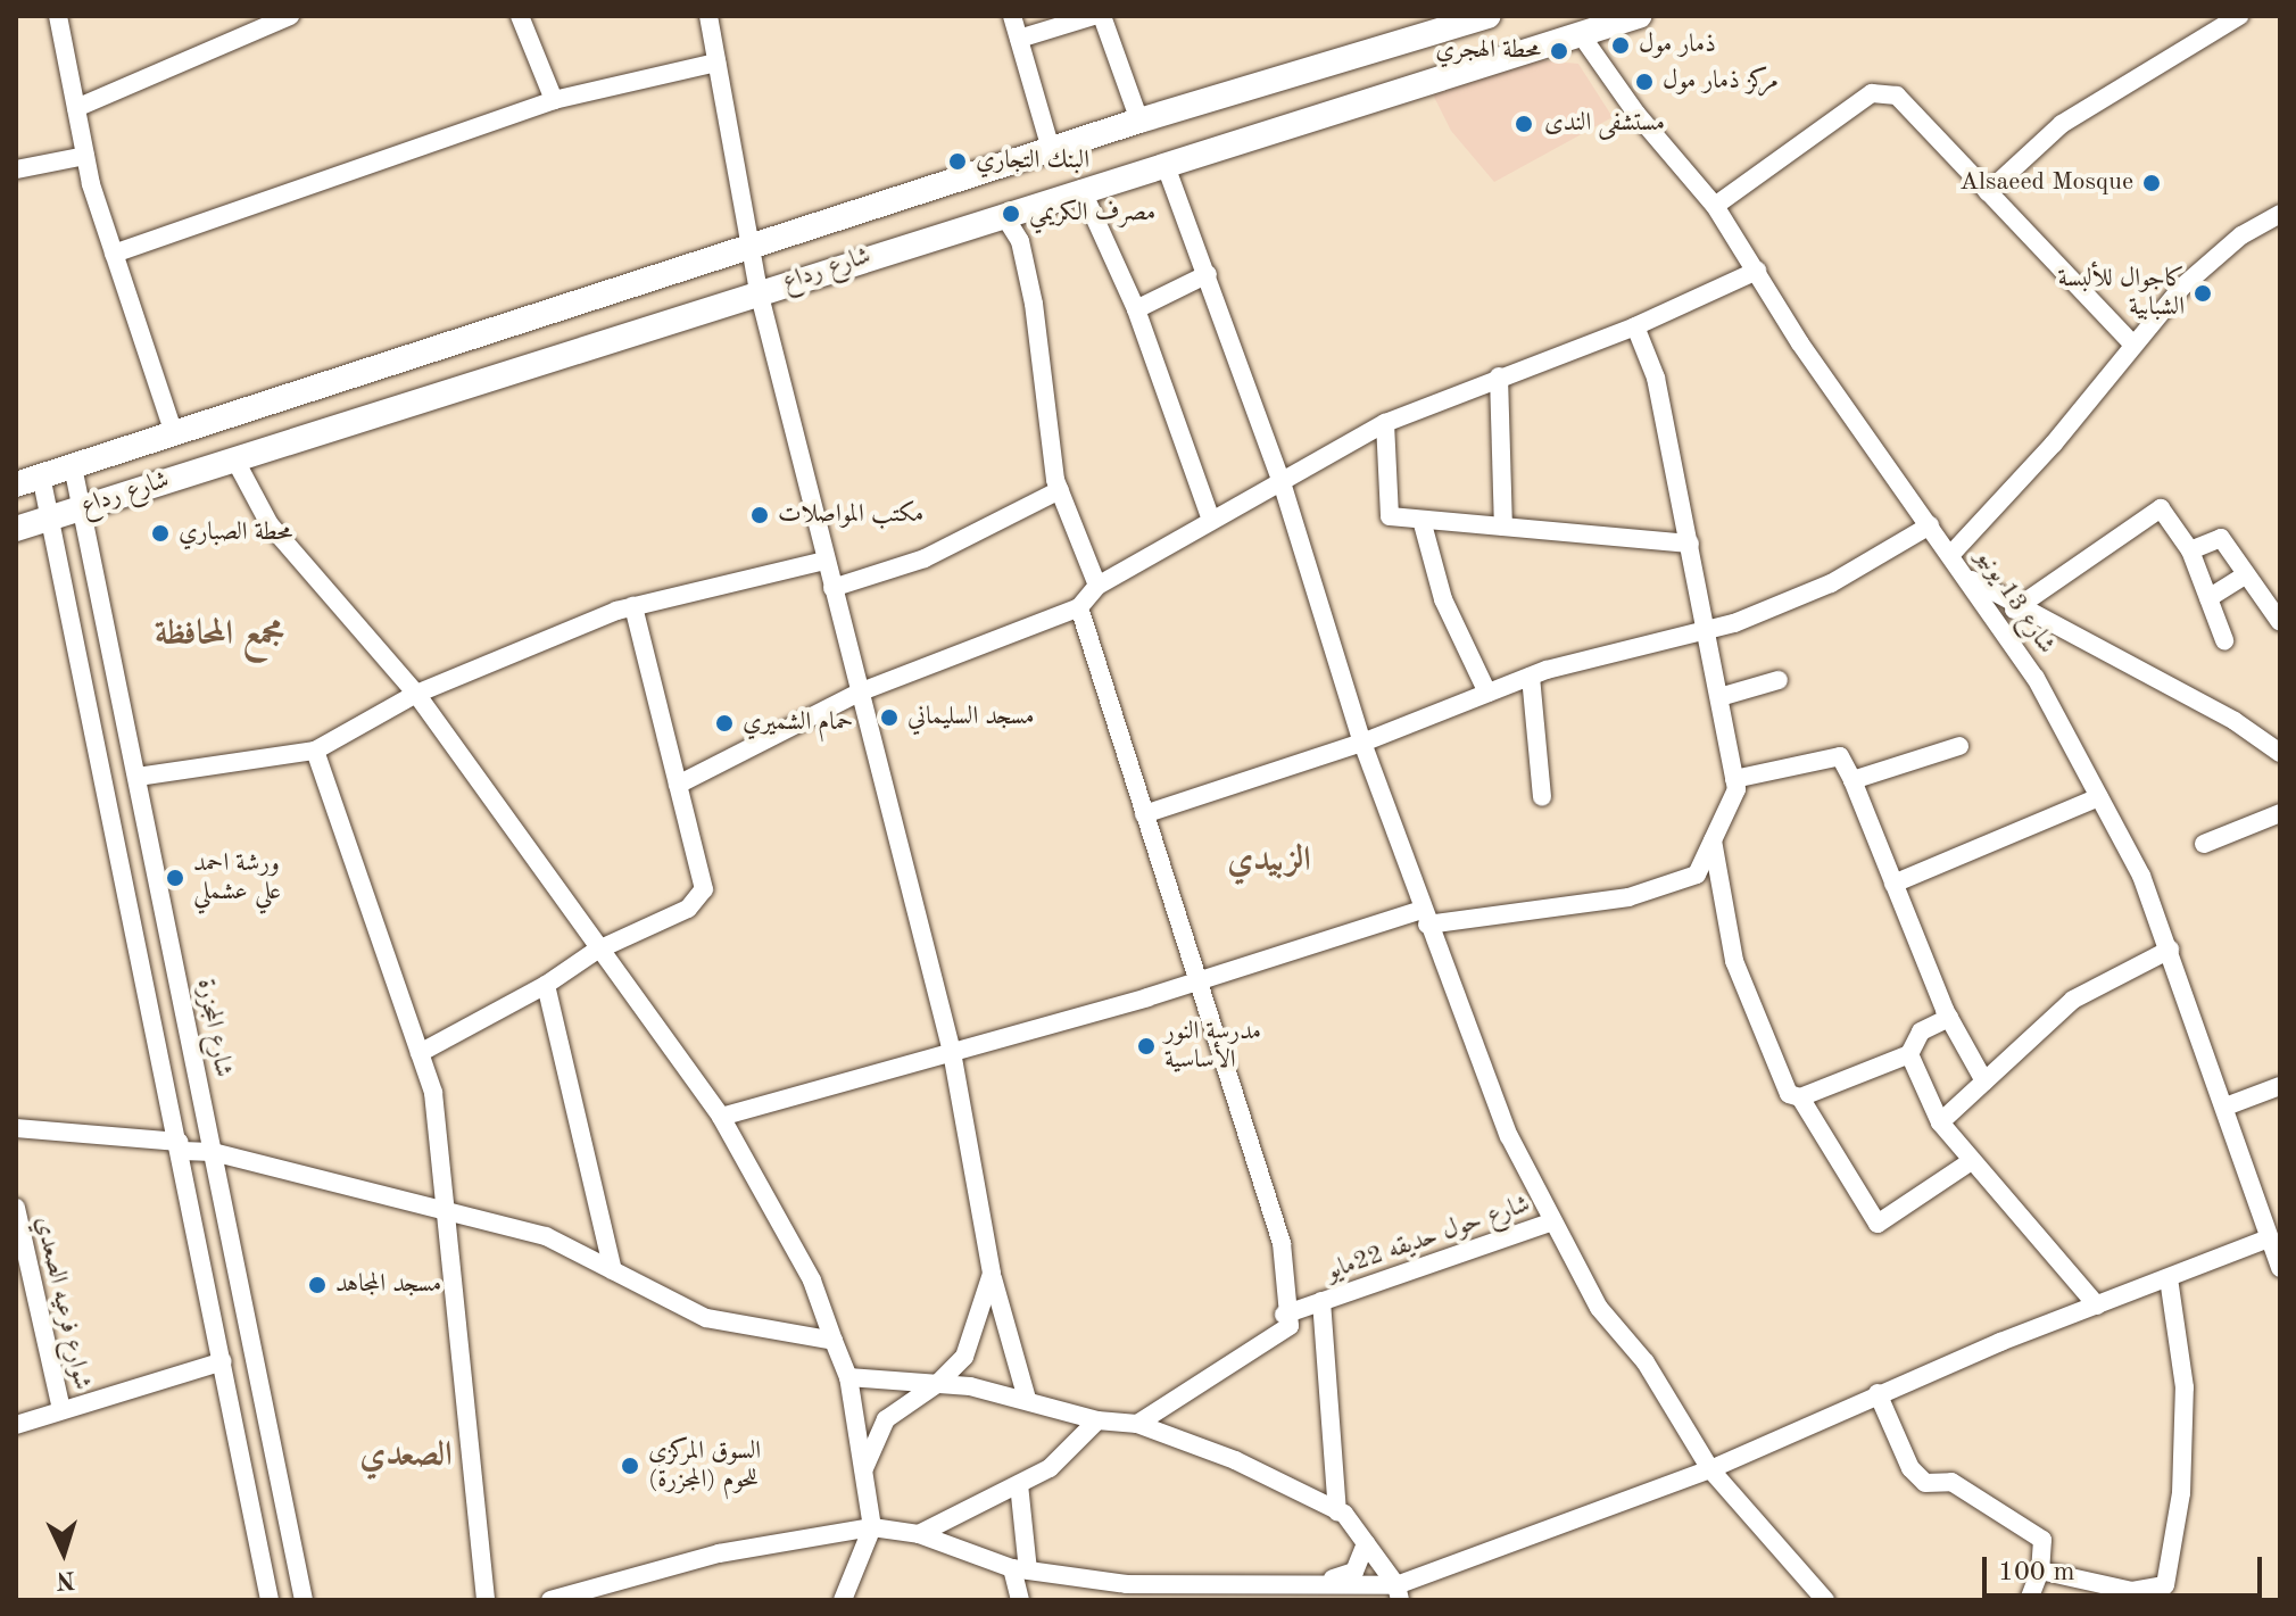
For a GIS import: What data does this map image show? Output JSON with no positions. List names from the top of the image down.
{
  "streets": {
    "main road": ["شارع رداع"],
    "street": [
      "شارع 13 يونيو",
      "شارع المجزرة",
      "شارع حول حديقه 22مايو",
      "شوارع فرعيه الصعدي"
    ]
  },
  "crossings": [
    ["شارع رداع", "شارع 13 يونيو"],
    ["شارع رداع", "شارع المجزرة"]
  ],
  "districts": ["مجمع المحافظة", "الزبيدي", "الصعدي"],
  "places": [
    "ذمار مول",
    "محطة الهجري",
    "مركز ذمار مول",
    "مستشفى الندى",
    "البنك التجاري",
    "Alsaeed Mosque",
    "مصرف الكريمي",
    "كاجوال للألبسة الشبابية",
    "مكتب المواصلات",
    "محطة الصباري",
    "مسجد السليماني",
    "حمام الشميري",
    "ورشة احمد علي عشملي",
    "مدرسة النور الأساسية",
    "مسجد المجاهد",
    "السوق المركزي للحوم (المجزرة)"
  ],
  "scale_bar": "100 m",
  "north": "bottom"
}
